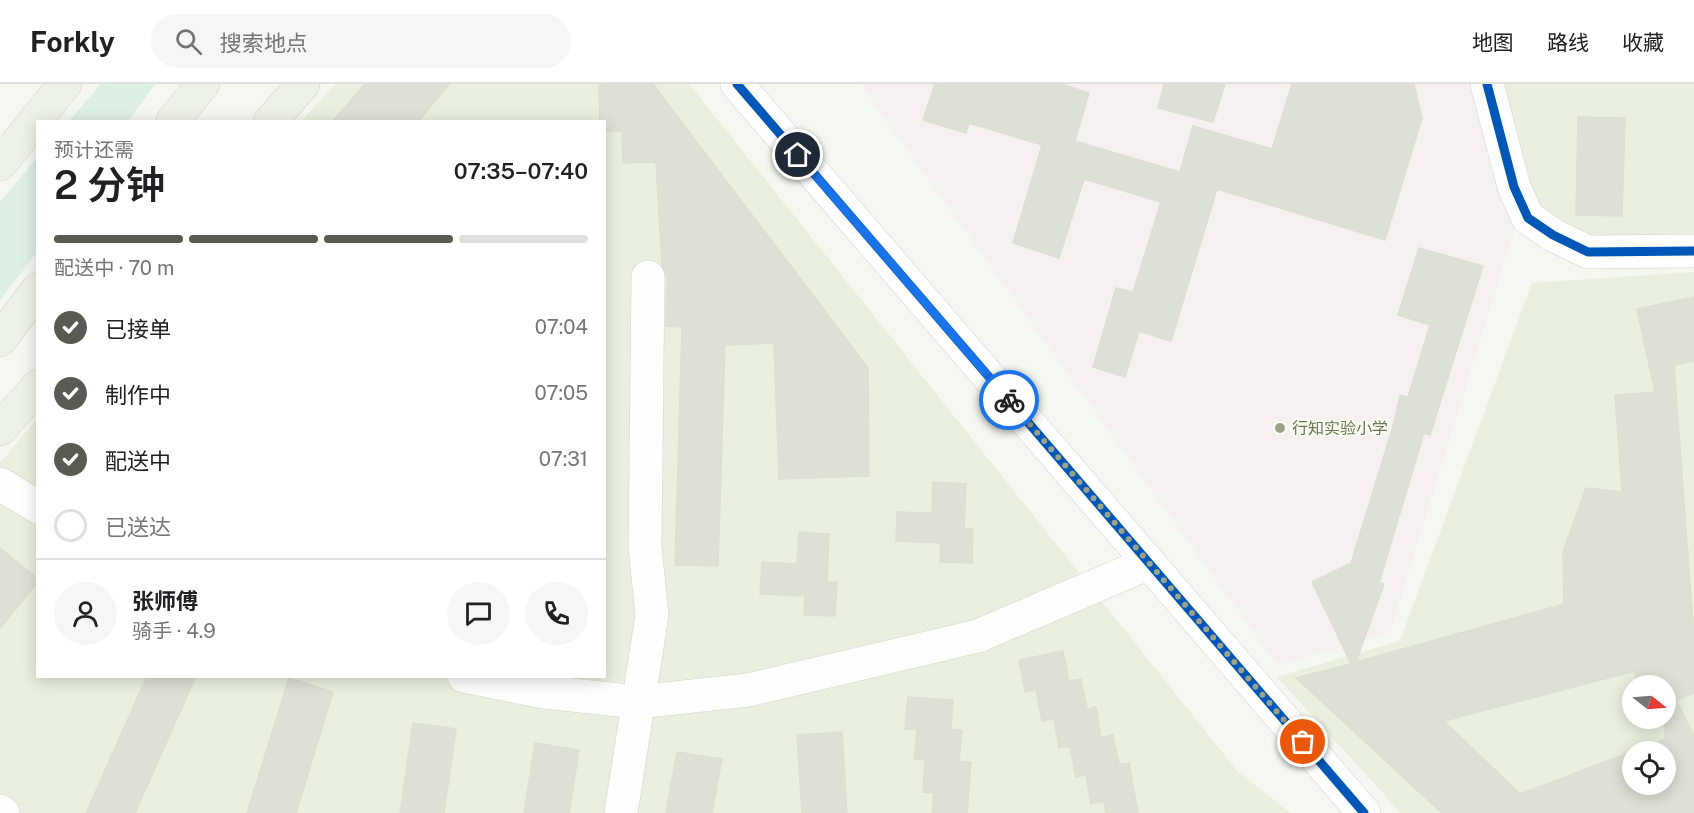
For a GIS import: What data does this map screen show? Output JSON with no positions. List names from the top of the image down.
{
  "places": ["行知实验小学"],
  "north": "right",
  "page": {
    "header": "Forkly",
    "search": "搜索地点",
    "nav": ["地图", "路线", "收藏"],
    "heading": ["2 分钟", "预计还需", "07:35–07:40"],
    "panel": ["张师傅", "骑手 · 4.9"],
    "bar": "配送中 · 70 m",
    "list": [
      ["已接单", "07:04"],
      ["制作中", "07:05"],
      ["配送中", "07:31"],
      "已送达"
    ]
  }
}
